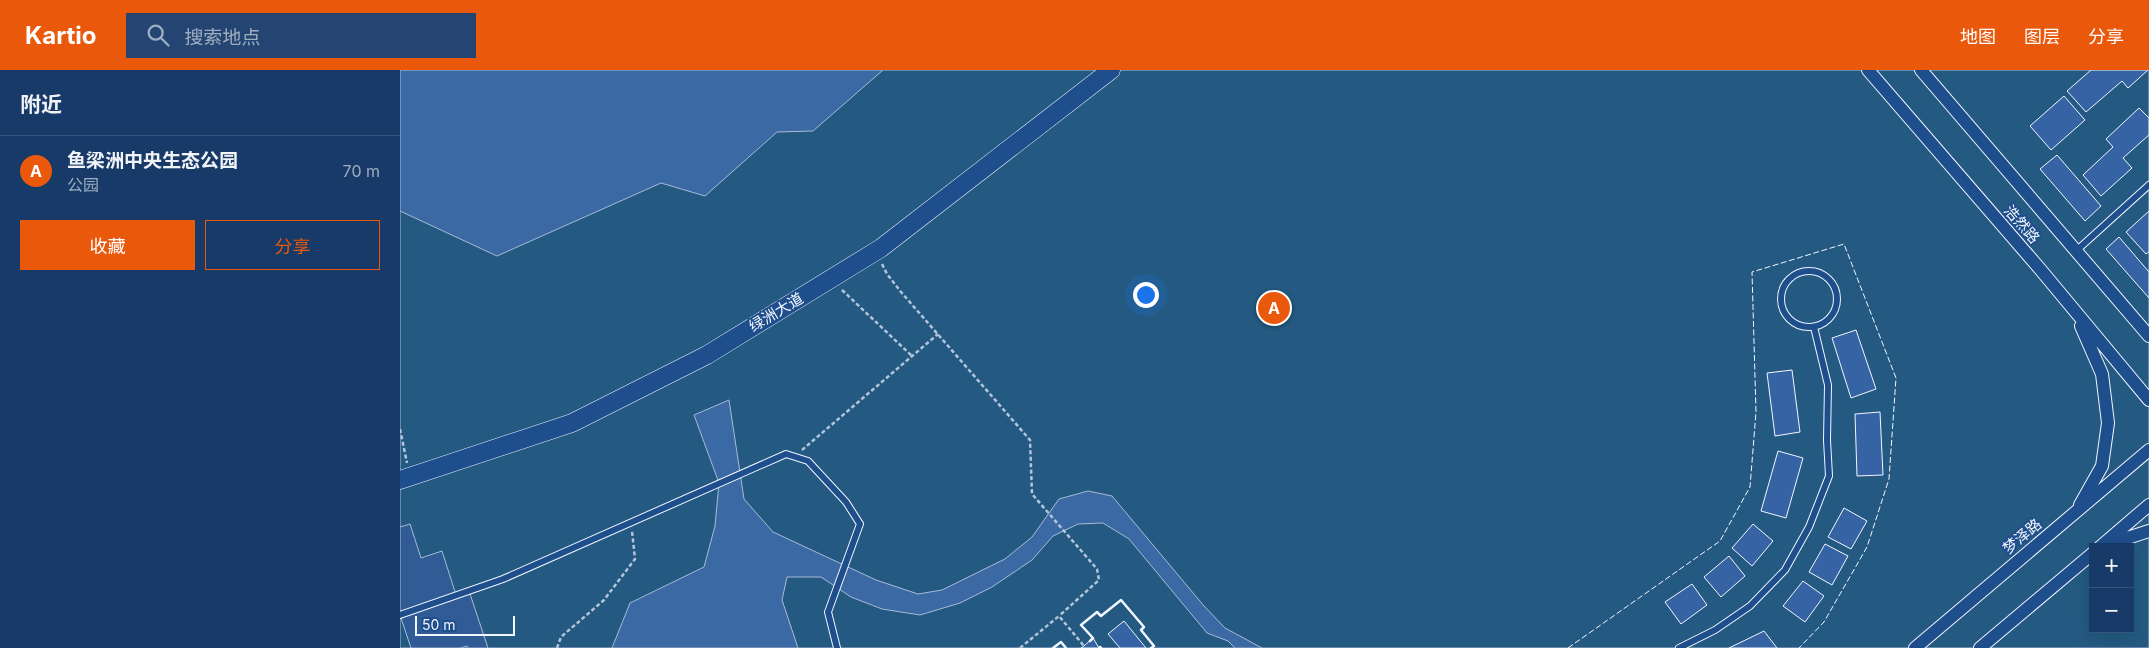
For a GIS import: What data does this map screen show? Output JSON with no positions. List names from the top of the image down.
{
  "streets": {
    "main road": ["绿洲大道"],
    "street": ["浩然路", "梦泽路"]
  },
  "scale_bar": "50 m",
  "page": {
    "header": "Kartio",
    "search": "搜索地点",
    "nav": ["地图", "图层", "分享"],
    "heading": "附近",
    "list": [
      {
        "mark": "A",
        "name": "鱼梁洲中央生态公园",
        "note": "公园",
        "value": "70 m"
      }
    ],
    "buttons": ["收藏", "分享"],
    "pins": "A",
    "map_buttons": ["+", "−"],
    "scale": "50 m"
  }
}
